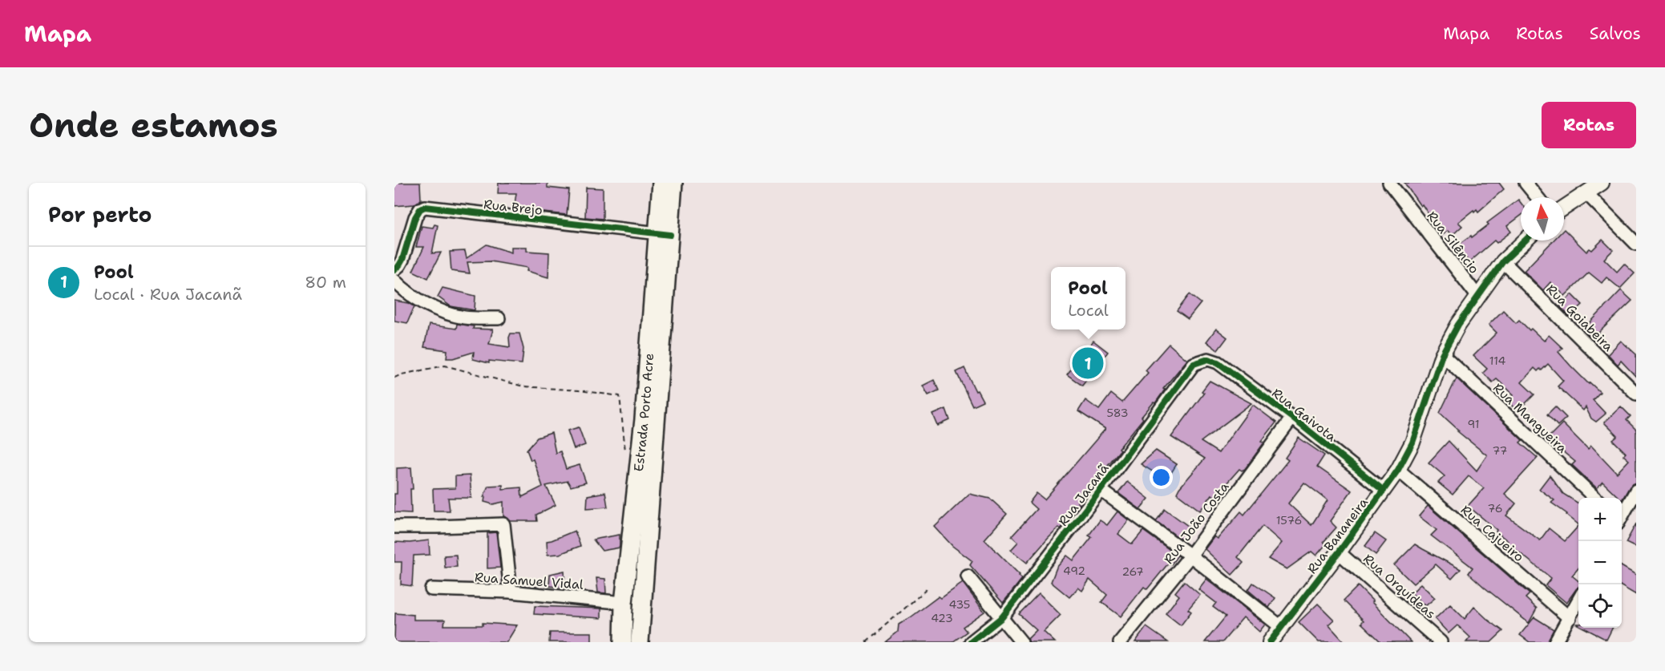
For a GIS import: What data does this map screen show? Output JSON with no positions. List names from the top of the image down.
{
  "streets": {
    "main road": ["Estrada Porto Acre"],
    "street": [
      "Rua Brejo",
      "Rua Silêncio",
      "Rua Goiabeira",
      "Rua Gaivota",
      "Rua Mangueira",
      "Rua Jacanã",
      "Rua João Costa",
      "Rua Cajueiro",
      "Rua Bananeira",
      "Rua Samuel Vidal",
      "Rua Orquídeas"
    ]
  },
  "crossings": [
    ["Rua Brejo", "Estrada Porto Acre"],
    ["Rua Silêncio", "Rua Bananeira"],
    ["Rua Goiabeira", "Rua Bananeira"],
    ["Estrada Porto Acre", "Rua Samuel Vidal"],
    ["Rua Gaivota", "Rua Jacanã"],
    ["Rua Gaivota", "Rua João Costa"],
    ["Rua Gaivota", "Rua Bananeira"],
    ["Rua Mangueira", "Rua Bananeira"],
    ["Rua Cajueiro", "Rua Bananeira"],
    ["Rua Bananeira", "Rua Orquídeas"]
  ],
  "house_numbers": [
    "114",
    "583",
    "91",
    "77",
    "76",
    "1576",
    "492",
    "267",
    "435",
    "423"
  ],
  "north": "top",
  "page": {
    "header": "Mapa",
    "nav": ["Mapa", "Rotas", "Salvos"],
    "buttons": "Rotas",
    "title": "Onde estamos",
    "heading": "Por perto",
    "list": [
      {
        "mark": "1",
        "name": "Pool",
        "note": "Local · Rua Jacanã",
        "value": "80 m"
      }
    ],
    "popup": ["Pool", "Local"],
    "pins": "1",
    "map_buttons": ["+", "−"]
  }
}
